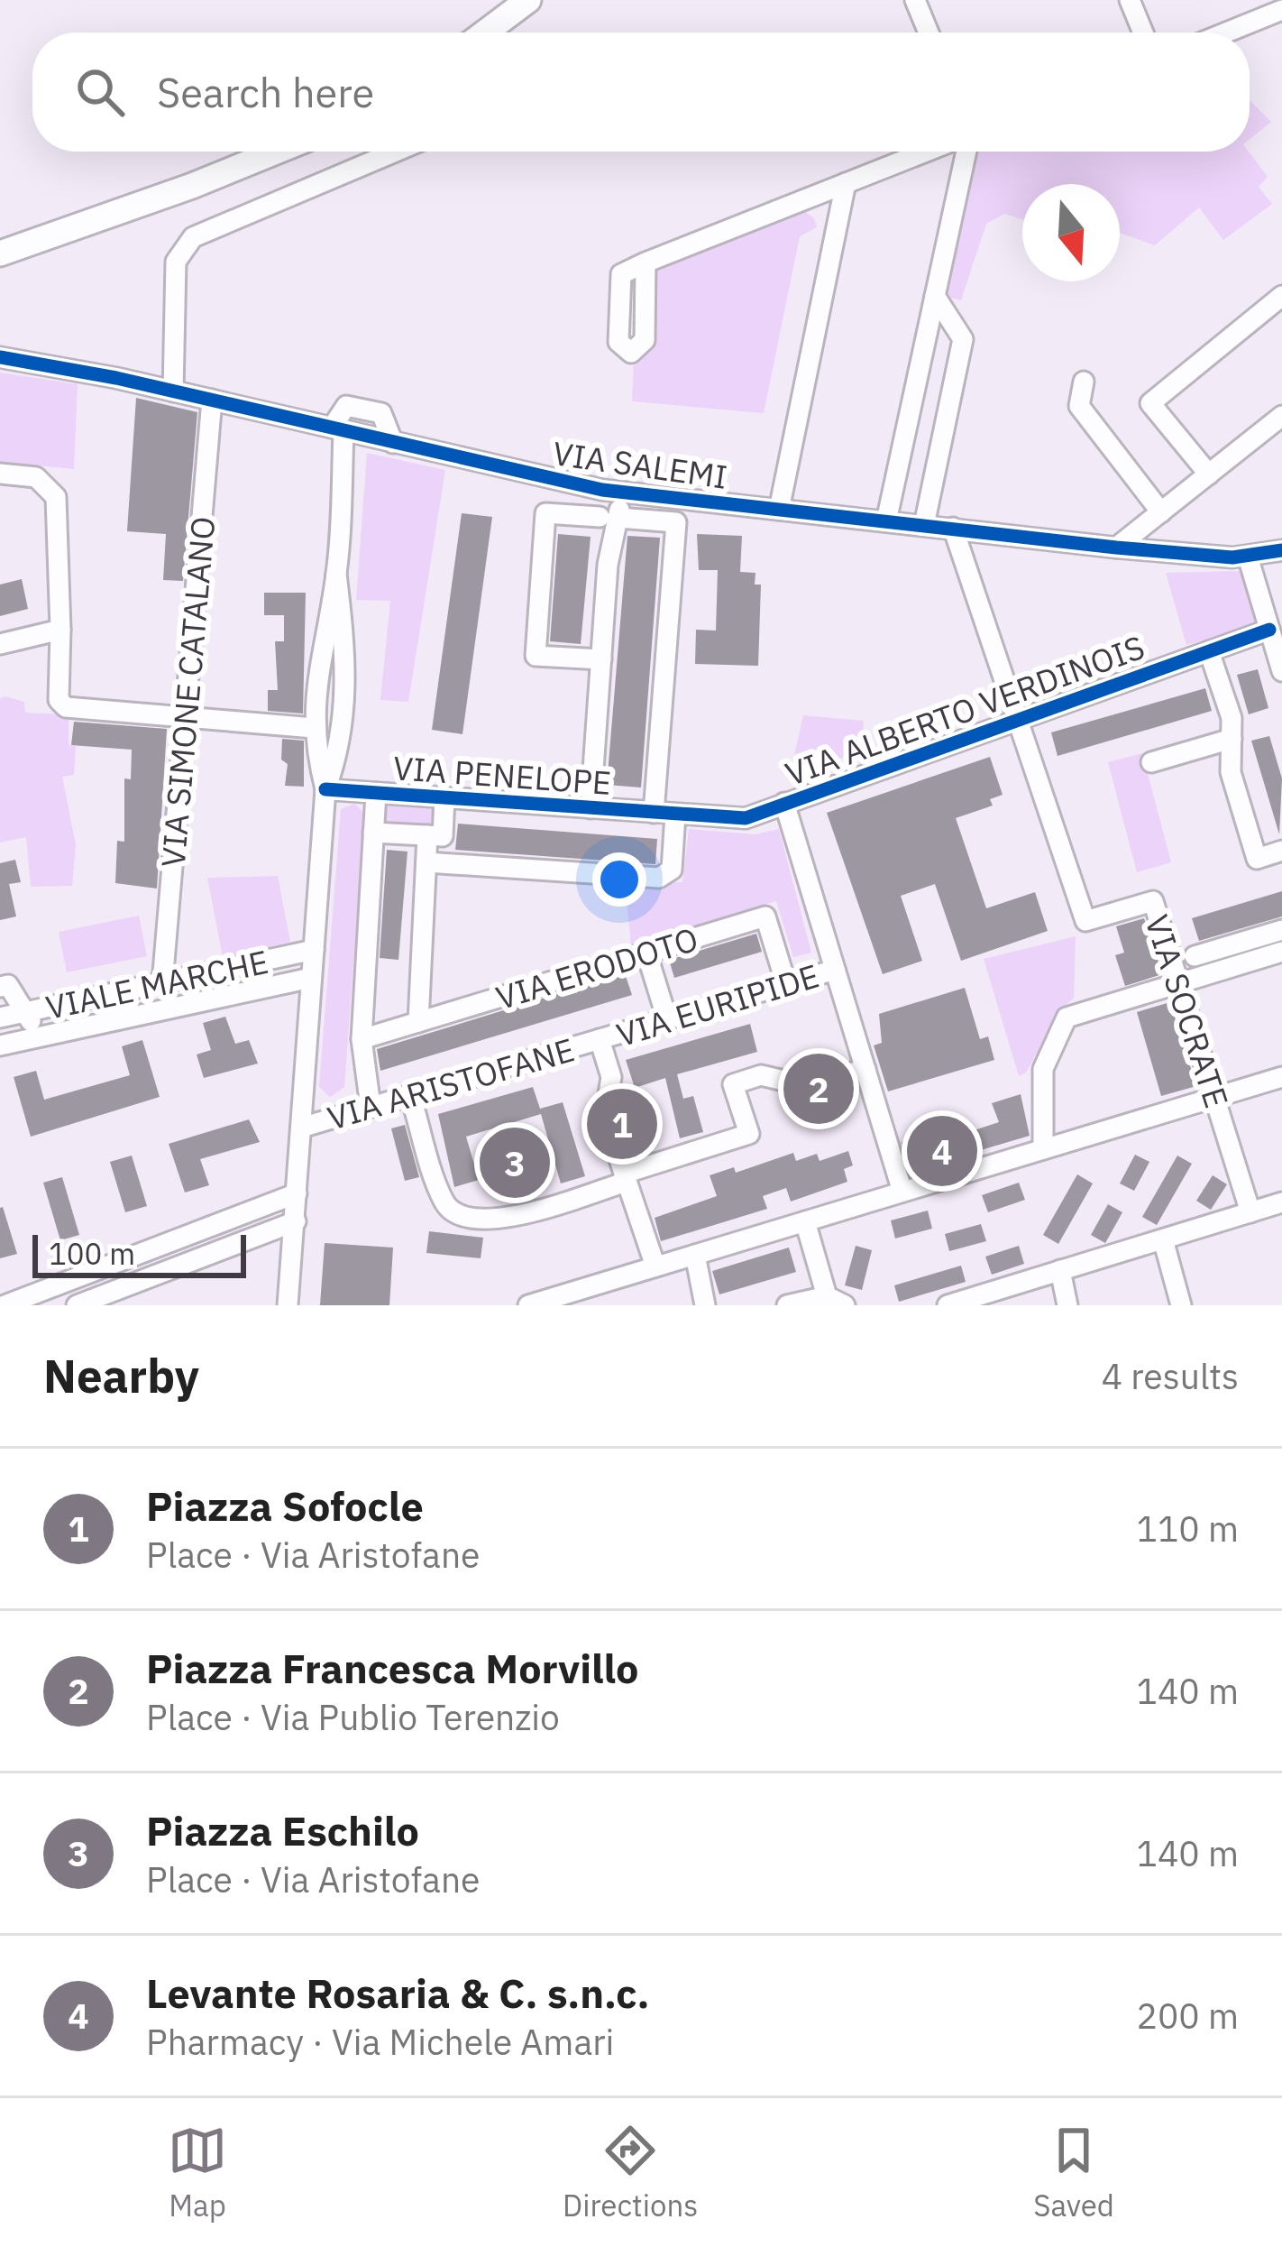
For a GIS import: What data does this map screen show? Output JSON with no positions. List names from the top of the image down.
{
  "streets": {
    "street": [
      "VIA SALEMI",
      "VIA SIMONE CATALANO",
      "VIA ALBERTO VERDINOIS",
      "VIA PENELOPE",
      "VIA ERODOTO",
      "VIALE MARCHE",
      "VIA EURIPIDE",
      "VIA SOCRATE",
      "VIA ARISTOFANE"
    ]
  },
  "crossings": [
    ["VIA SALEMI", "VIA SIMONE CATALANO"],
    ["VIA SALEMI", "VIA SOCRATE"],
    ["VIA SIMONE CATALANO", "VIALE MARCHE"],
    ["VIA ALBERTO VERDINOIS", "VIA PENELOPE"],
    ["VIA ALBERTO VERDINOIS", "VIA SOCRATE"],
    ["VIA ERODOTO", "VIA EURIPIDE"],
    ["VIA EURIPIDE", "VIA ARISTOFANE"]
  ],
  "scale_bar": "100 m",
  "north": "bottom",
  "page": {
    "search": "Search here",
    "pins": [
      "2",
      "1",
      "4",
      "3"
    ],
    "scale": "100 m",
    "heading": ["Nearby", "4 results"],
    "list": [
      {
        "mark": "1",
        "name": "Piazza Sofocle",
        "note": "Place · Via Aristofane",
        "value": "110 m"
      },
      {
        "mark": "2",
        "name": "Piazza Francesca Morvillo",
        "note": "Place · Via Publio Terenzio",
        "value": "140 m"
      },
      {
        "mark": "3",
        "name": "Piazza Eschilo",
        "note": "Place · Via Aristofane",
        "value": "140 m"
      },
      {
        "mark": "4",
        "name": "Levante Rosaria & C. s.n.c.",
        "note": "Pharmacy · Via Michele Amari",
        "value": "200 m"
      }
    ],
    "nav": ["Map", "Directions", "Saved"]
  }
}
